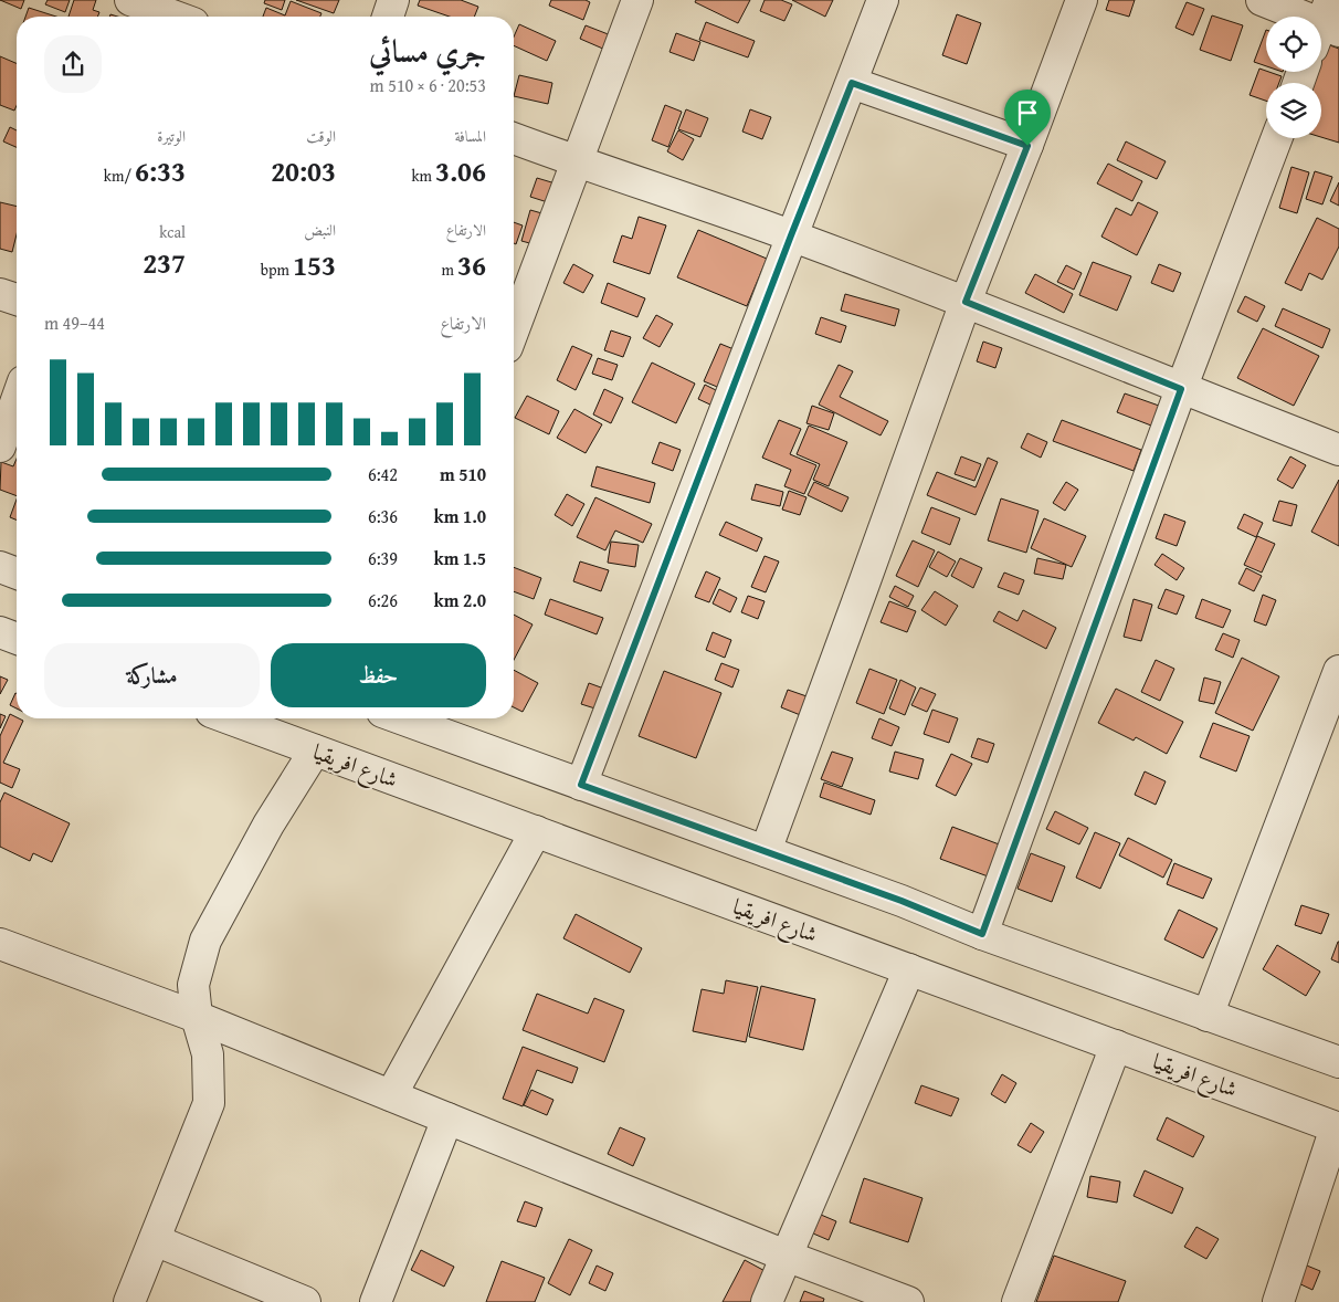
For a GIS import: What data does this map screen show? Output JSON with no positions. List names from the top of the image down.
{
  "streets": {
    "street": ["شارع افريقيا"]
  },
  "page": {
    "heading": ["جري مسائي", "20:53 · 6 × 510 m"],
    "stats": [
      ["المسافة", "3.06 km"],
      ["الوقت", "20:03"],
      ["الوتيرة", "6:33 /km"],
      ["الارتفاع", "36 m"],
      ["النبض", "153 bpm"],
      ["kcal", "237"]
    ],
    "chart": ["الارتفاع", "44–49 m"],
    "list": [
      {
        "name": "510 m",
        "note": "6:42"
      },
      {
        "name": "1.0 km",
        "note": "6:36"
      },
      {
        "name": "1.5 km",
        "note": "6:39"
      },
      {
        "name": "2.0 km",
        "note": "6:26"
      }
    ],
    "buttons": ["حفظ", "مشاركة"]
  }
}
